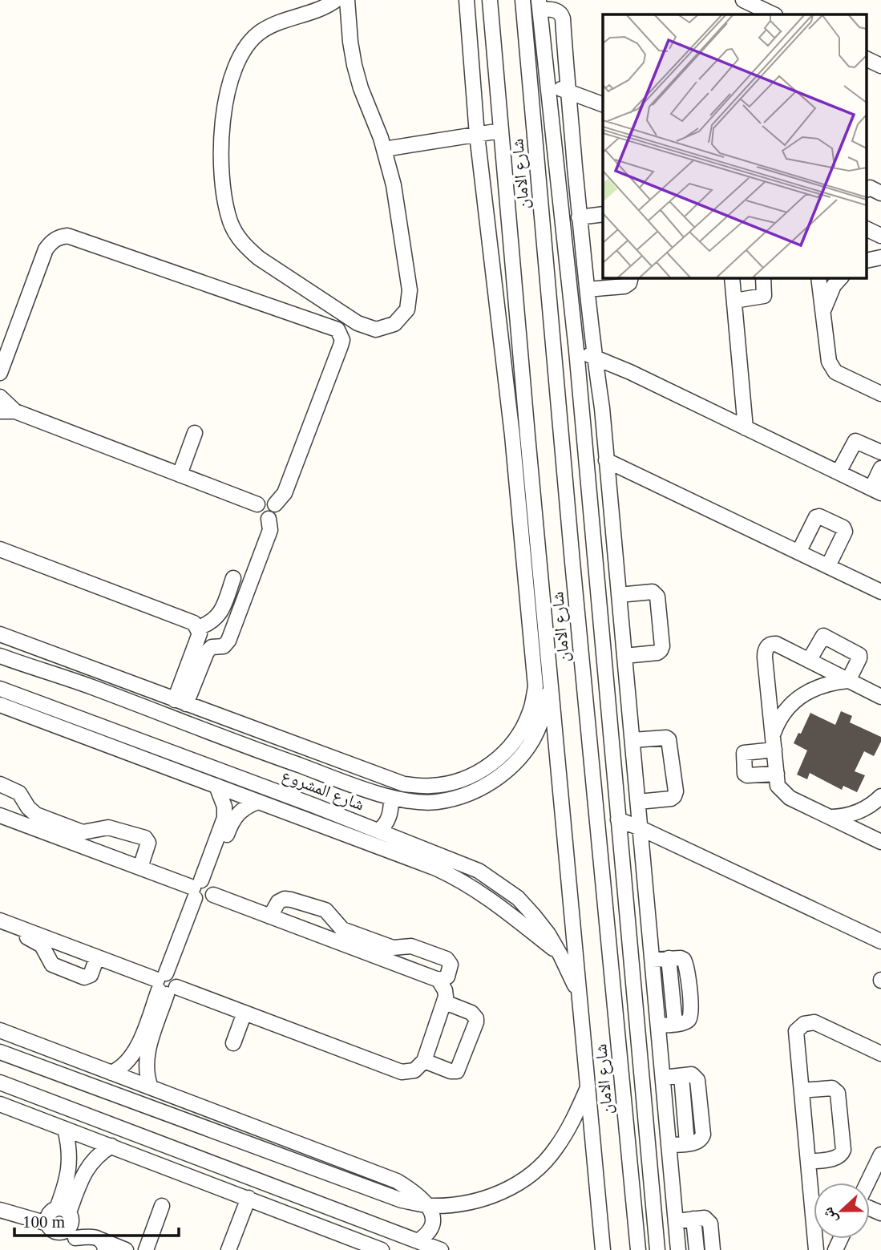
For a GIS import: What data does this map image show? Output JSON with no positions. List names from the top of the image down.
{
  "streets": {
    "street": ["شارع الامان", "شارع المشروع"]
  },
  "crossings": [
    ["شارع الامان", "شارع المشروع"]
  ],
  "scale_bar": "100 m",
  "north": "left"
}
